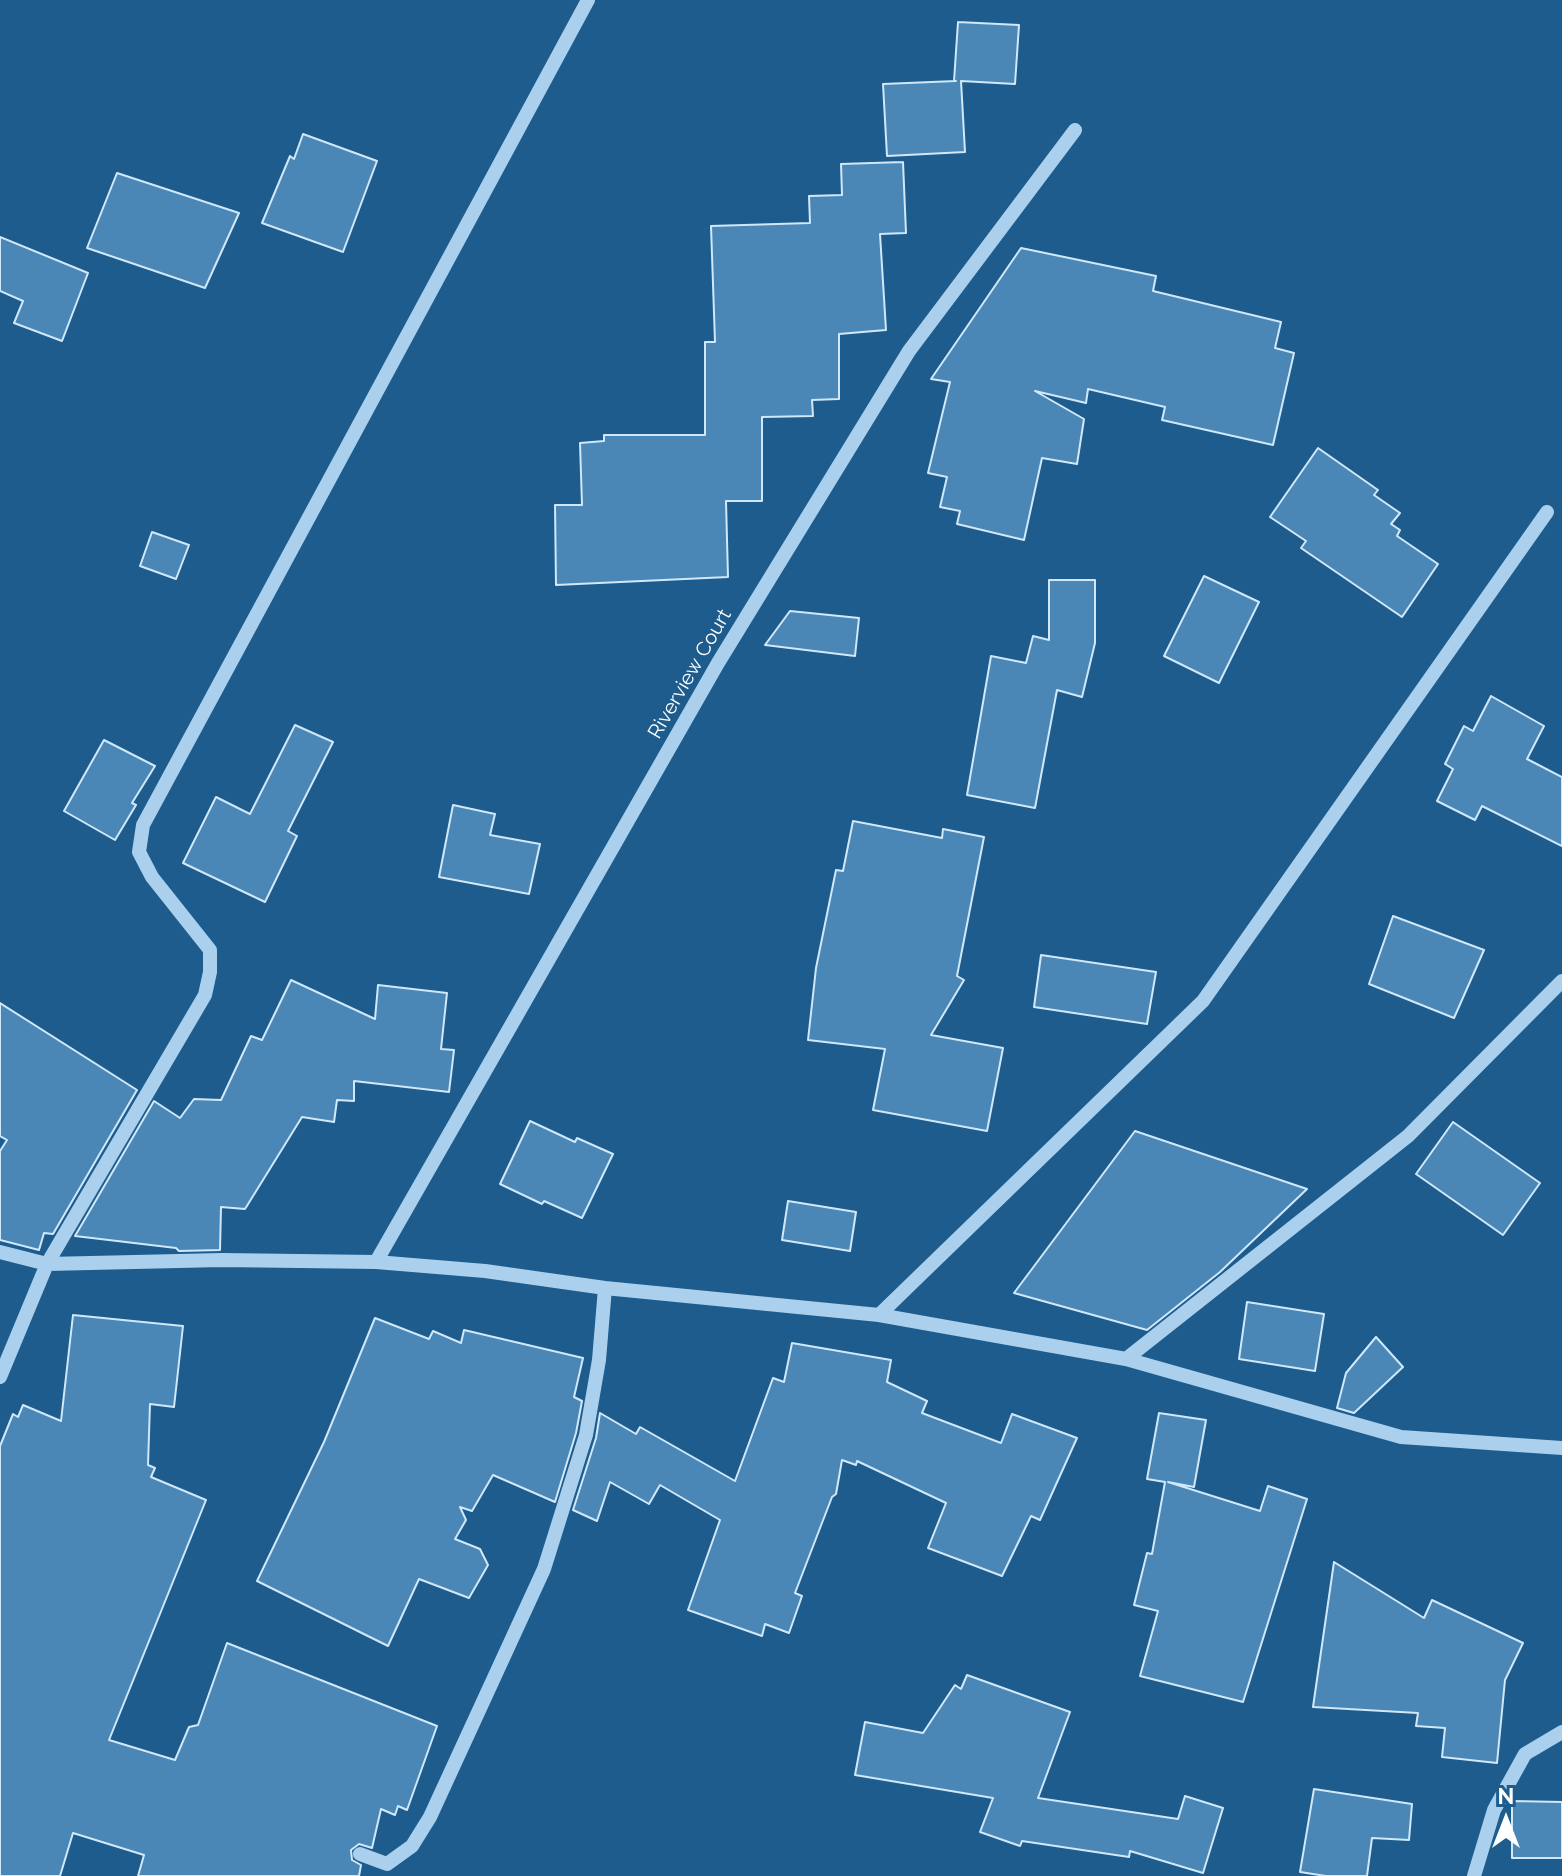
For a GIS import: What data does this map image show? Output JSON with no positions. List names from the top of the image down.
{
  "streets": {
    "street": ["Riverview Court"]
  },
  "north": "top"
}
